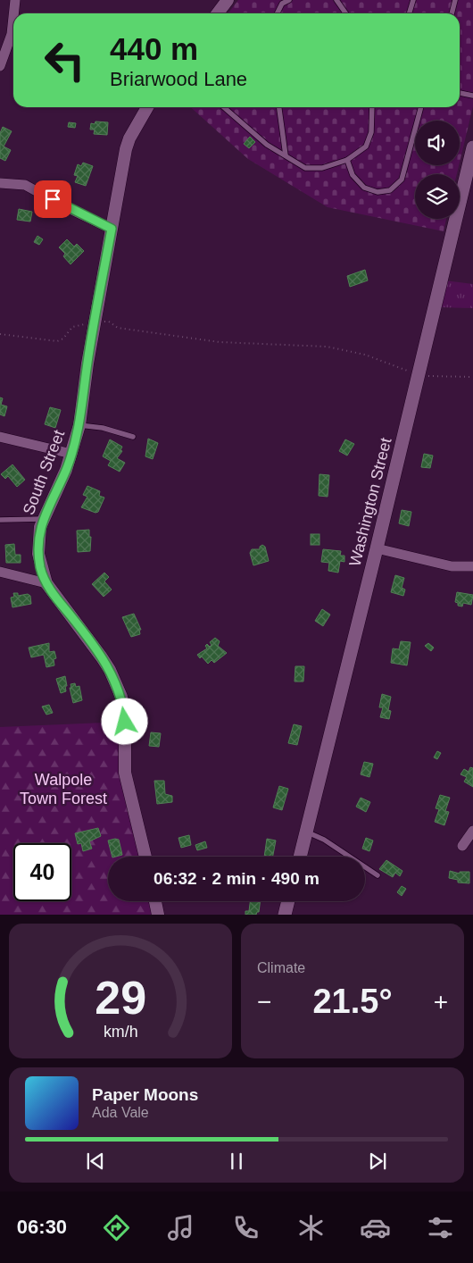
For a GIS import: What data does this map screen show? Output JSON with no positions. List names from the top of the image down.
{
  "streets": {
    "main road": ["Washington Street"],
    "street": ["South Street"]
  },
  "parks": ["Walpole Town Forest"],
  "page": {
    "turn": ["440 m", "Briarwood Lane"],
    "limit": "40",
    "trip": "06:32 · 2 min · 490 m",
    "tile": "Climate",
    "heat": ["−", "21.5°", "+"],
    "song": ["Paper Moons", "Ada Vale"],
    "tabs": "06:30",
    "gauge": ["29", "km/h"]
  }
}
